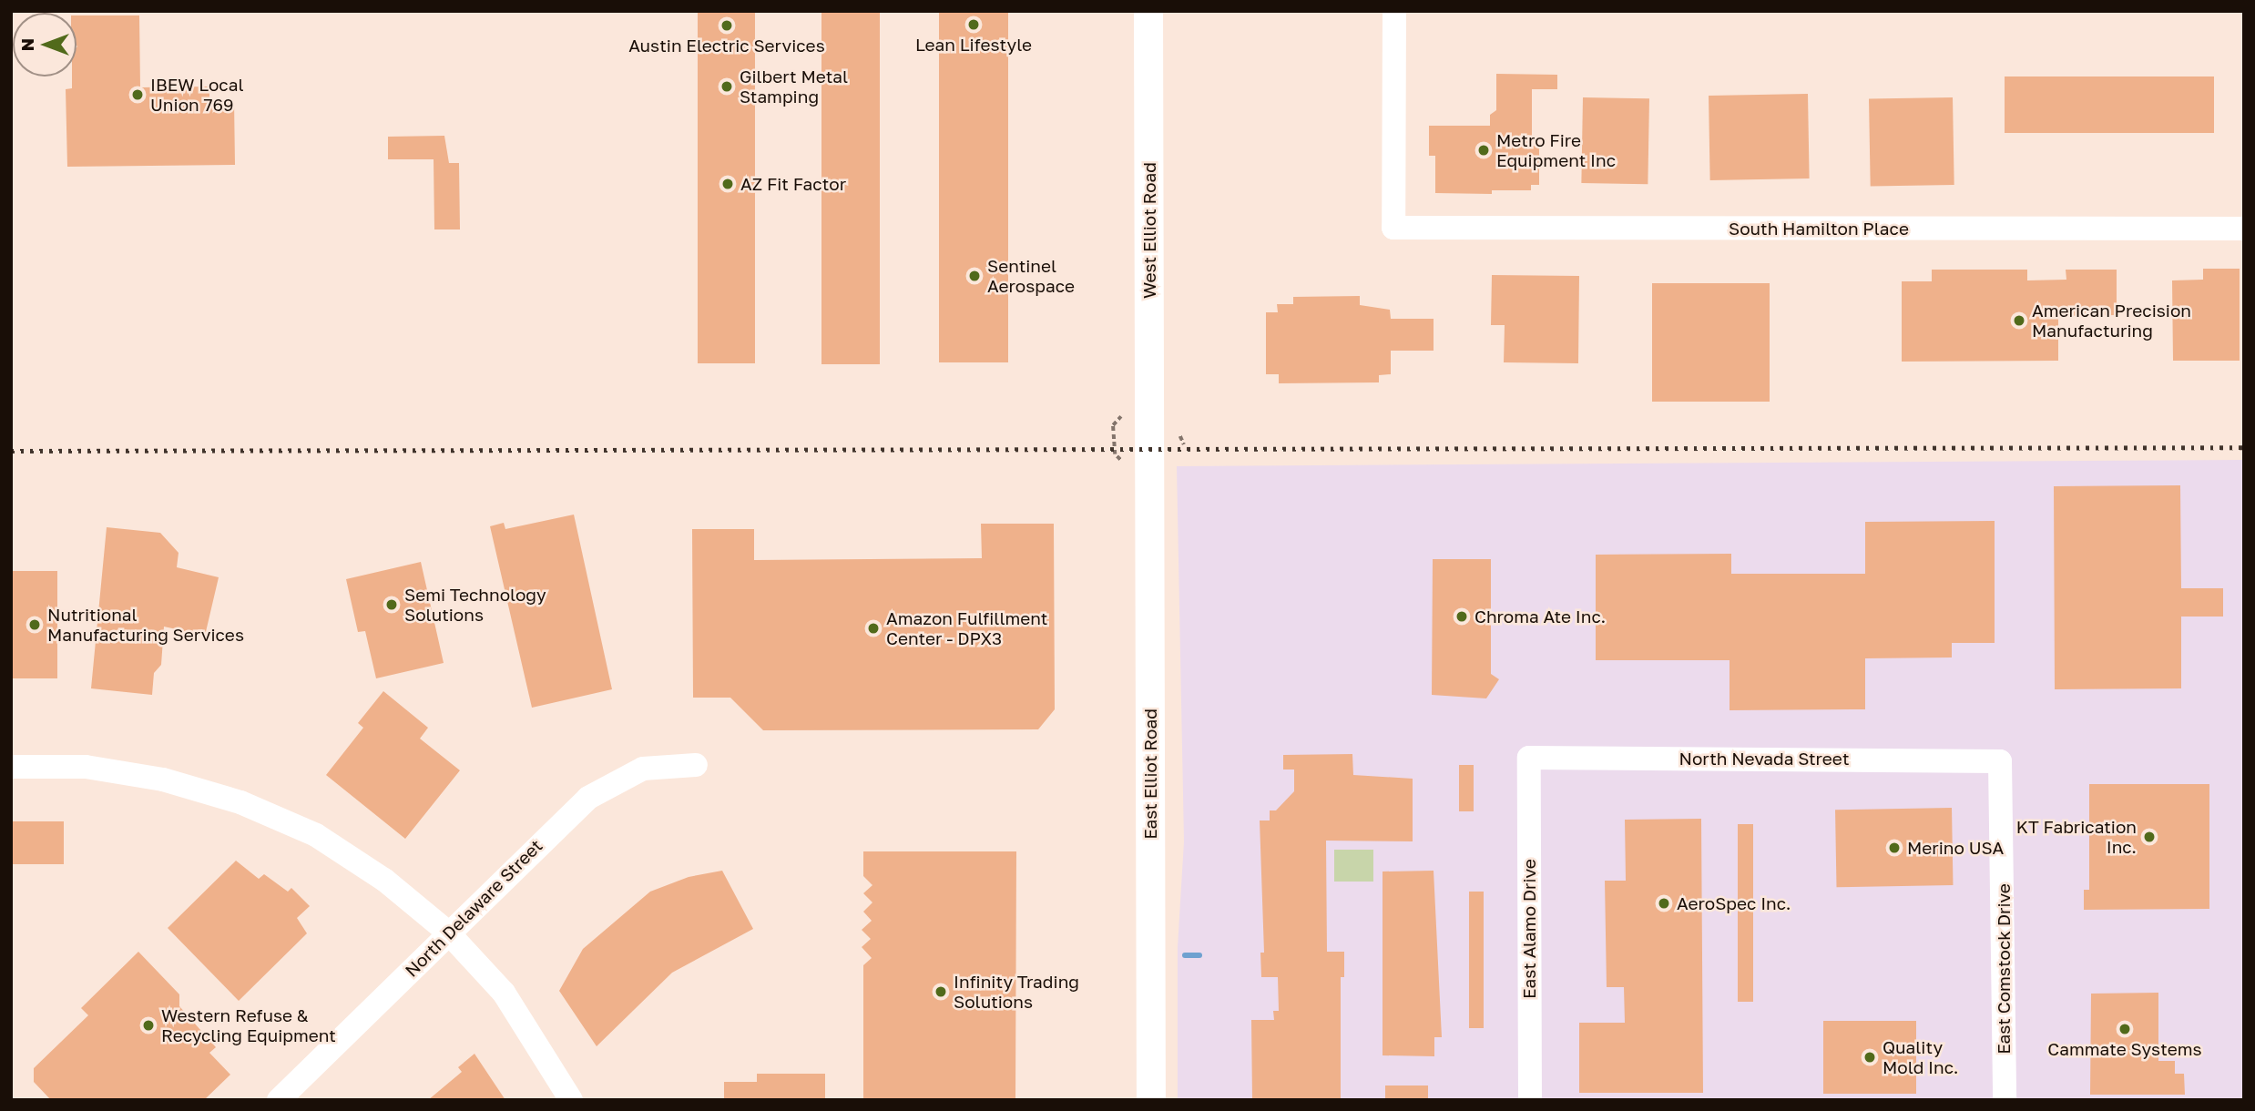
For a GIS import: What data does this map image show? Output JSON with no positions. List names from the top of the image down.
{
  "streets": {
    "main road": ["West Elliot Road", "East Elliot Road"],
    "street": [
      "South Hamilton Place",
      "North Nevada Street",
      "North Delaware Street",
      "East Alamo Drive",
      "East Comstock Drive"
    ]
  },
  "crossings": [
    ["West Elliot Road", "East Elliot Road"],
    ["North Nevada Street", "East Alamo Drive"],
    ["North Nevada Street", "East Comstock Drive"]
  ],
  "places": [
    "Lean Lifestyle",
    "Austin Electric Services",
    "Gilbert Metal Stamping",
    "IBEW Local Union 769",
    "Metro Fire Equipment Inc",
    "AZ Fit Factor",
    "Sentinel Aerospace",
    "American Precision Manufacturing",
    "Semi Technology Solutions",
    "Chroma Ate Inc.",
    "Nutritional Manufacturing Services",
    "Amazon Fulfillment Center - DPX3",
    "KT Fabrication Inc.",
    "Merino USA",
    "AeroSpec Inc.",
    "Infinity Trading Solutions",
    "Western Refuse & Recycling Equipment",
    "Cammate Systems",
    "Quality Mold Inc."
  ],
  "north": "left"
}
